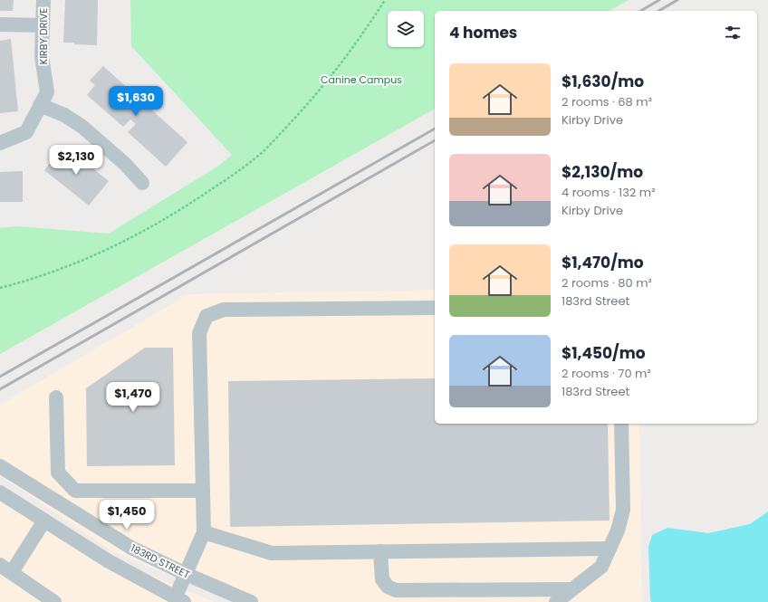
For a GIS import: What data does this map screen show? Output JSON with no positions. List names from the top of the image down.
{
  "streets": {
    "street": ["KIRBY DRIVE", "183RD STREET"]
  },
  "parks": ["Canine Campus"],
  "page": {
    "heading": "4 homes",
    "list": [
      {
        "name": "$1,630/mo",
        "note": "2 rooms · 68 m² · Kirby Drive"
      },
      {
        "name": "$2,130/mo",
        "note": "4 rooms · 132 m² · Kirby Drive"
      },
      {
        "name": "$1,470/mo",
        "note": "2 rooms · 80 m² · 183rd Street"
      },
      {
        "name": "$1,450/mo",
        "note": "2 rooms · 70 m² · 183rd Street"
      }
    ],
    "price": [
      "$1,630",
      "$2,130",
      "$1,470",
      "$1,450"
    ]
  }
}
